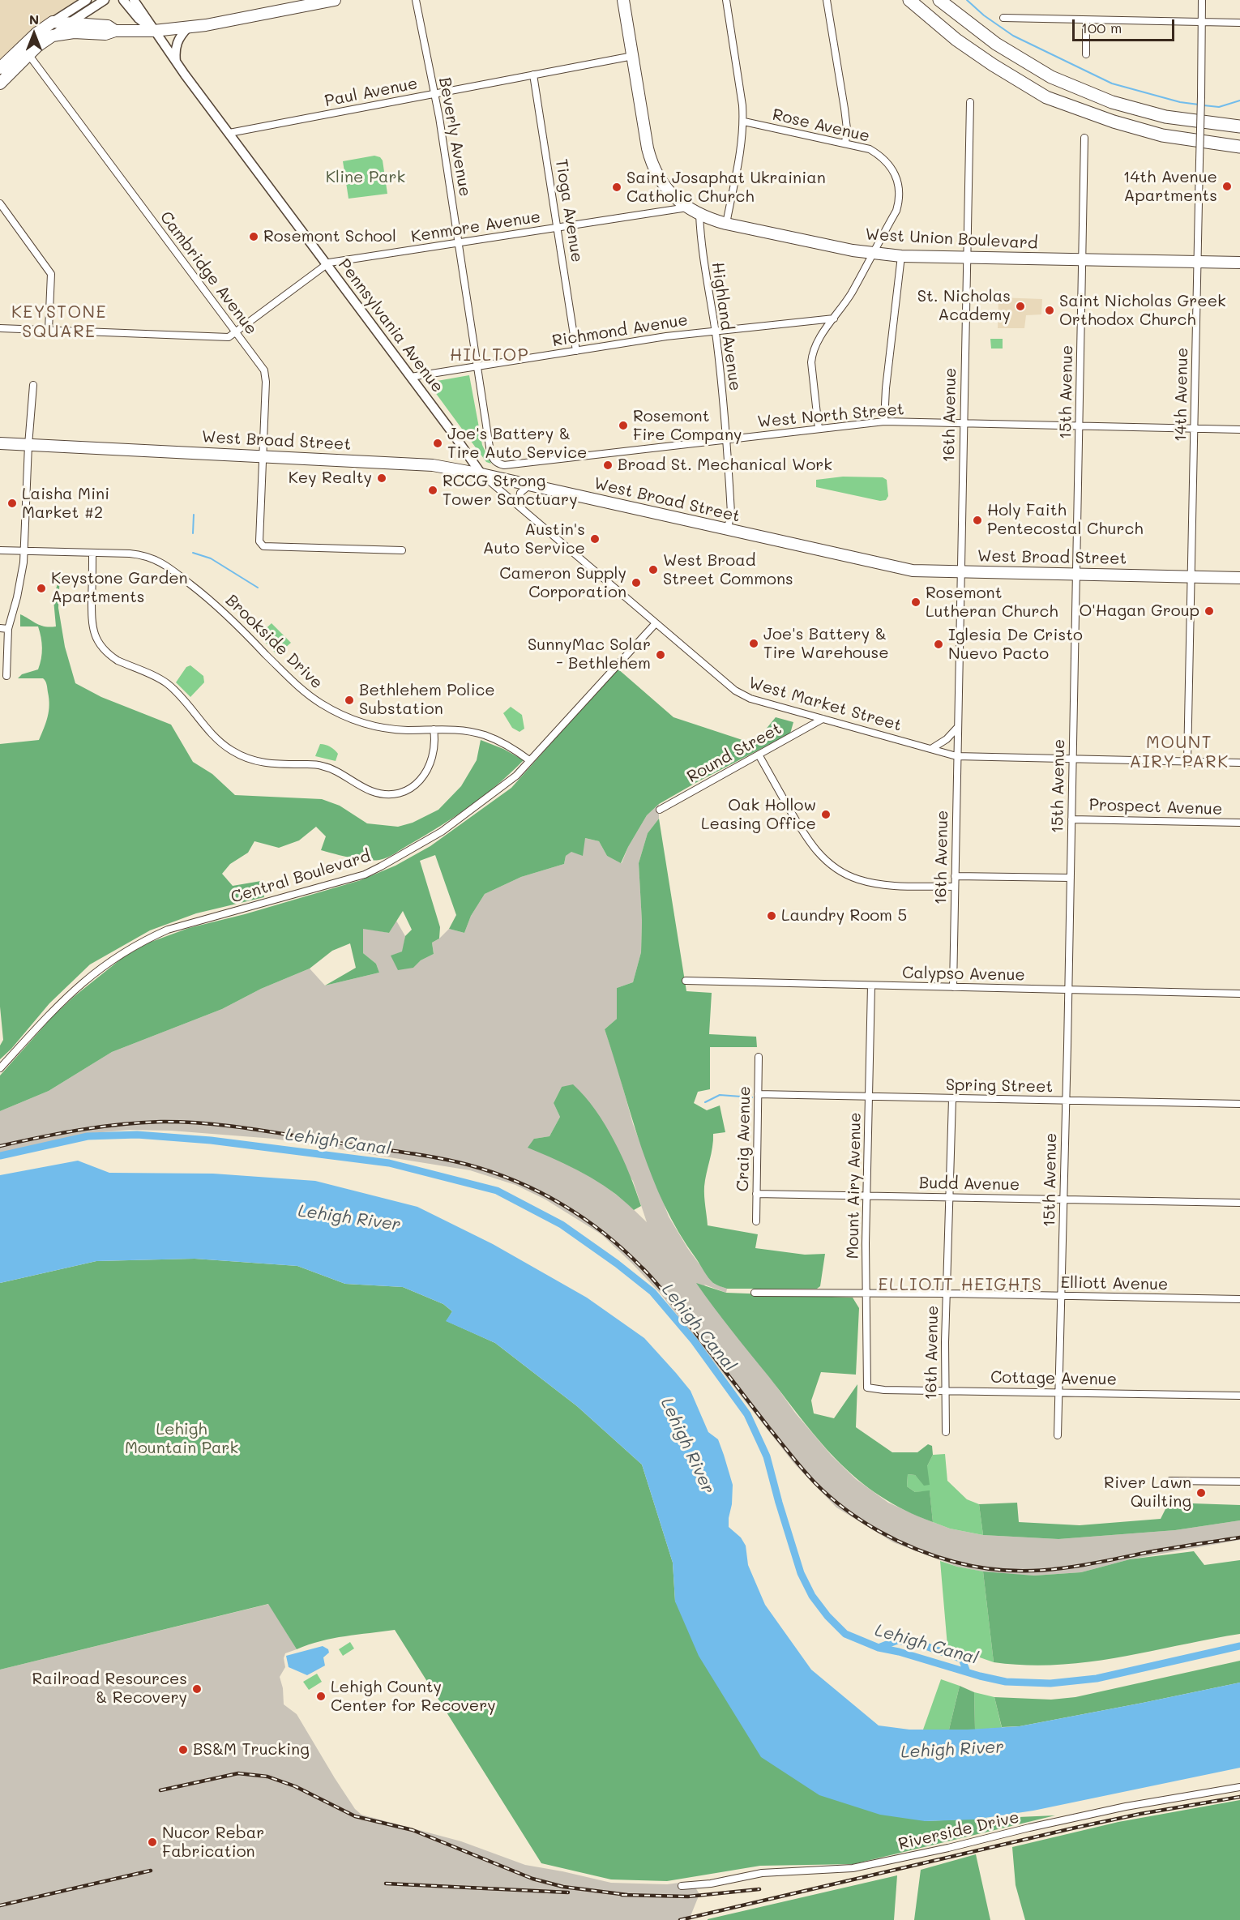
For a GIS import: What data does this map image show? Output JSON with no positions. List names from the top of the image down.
{
  "streets": {
    "main road": ["West Union Boulevard", "West Broad Street"],
    "street": [
      "Paul Avenue",
      "Rose Avenue",
      "Beverly Avenue",
      "Tioga Avenue",
      "Kenmore Avenue",
      "Cambridge Avenue",
      "Pennsylvania Avenue",
      "Highland Avenue",
      "Richmond Avenue",
      "15th Avenue",
      "14th Avenue",
      "16th Avenue",
      "West North Street",
      "Brookside Drive",
      "West Market Street",
      "Round Street",
      "Prospect Avenue",
      "Central Boulevard",
      "Calypso Avenue",
      "Spring Street",
      "Craig Avenue",
      "Budd Avenue",
      "Mount Airy Avenue",
      "Elliott Avenue",
      "Cottage Avenue",
      "Riverside Drive"
    ]
  },
  "crossings": [
    ["Paul Avenue", "Beverly Avenue"],
    ["Paul Avenue", "Tioga Avenue"],
    ["Paul Avenue", "West Union Boulevard"],
    ["Paul Avenue", "Pennsylvania Avenue"],
    ["Rose Avenue", "West Union Boulevard"],
    ["Rose Avenue", "Richmond Avenue"],
    ["Rose Avenue", "West North Street"],
    ["Beverly Avenue", "Kenmore Avenue"],
    ["Beverly Avenue", "Richmond Avenue"],
    ["Beverly Avenue", "West North Street"],
    ["Tioga Avenue", "Kenmore Avenue"],
    ["Tioga Avenue", "Richmond Avenue"],
    ["Kenmore Avenue", "West Union Boulevard"],
    ["Kenmore Avenue", "Cambridge Avenue"],
    ["Kenmore Avenue", "Pennsylvania Avenue"],
    ["West Union Boulevard", "Highland Avenue"],
    ["West Union Boulevard", "15th Avenue"],
    ["West Union Boulevard", "14th Avenue"],
    ["West Union Boulevard", "16th Avenue"],
    ["Cambridge Avenue", "West Broad Street"],
    ["Pennsylvania Avenue", "Richmond Avenue"],
    ["Pennsylvania Avenue", "West Broad Street"],
    ["Pennsylvania Avenue", "West Market Street"],
    ["Highland Avenue", "Richmond Avenue"],
    ["Highland Avenue", "West North Street"],
    ["Highland Avenue", "West Broad Street"],
    ["15th Avenue", "West North Street"],
    ["15th Avenue", "West Broad Street"],
    ["15th Avenue", "West Market Street"],
    ["15th Avenue", "Prospect Avenue"],
    ["15th Avenue", "Calypso Avenue"],
    ["15th Avenue", "Spring Street"],
    ["15th Avenue", "Budd Avenue"],
    ["15th Avenue", "Elliott Avenue"],
    ["15th Avenue", "Cottage Avenue"],
    ["14th Avenue", "West North Street"],
    ["14th Avenue", "West Broad Street"],
    ["14th Avenue", "West Market Street"],
    ["16th Avenue", "West North Street"],
    ["16th Avenue", "West Broad Street"],
    ["16th Avenue", "West Market Street"],
    ["16th Avenue", "Calypso Avenue"],
    ["16th Avenue", "Spring Street"],
    ["16th Avenue", "Budd Avenue"],
    ["16th Avenue", "Elliott Avenue"],
    ["16th Avenue", "Cottage Avenue"],
    ["West Broad Street", "West Market Street"],
    ["Brookside Drive", "Central Boulevard"],
    ["West Market Street", "Round Street"],
    ["West Market Street", "Central Boulevard"],
    ["Calypso Avenue", "Mount Airy Avenue"],
    ["Spring Street", "Craig Avenue"],
    ["Spring Street", "Mount Airy Avenue"],
    ["Craig Avenue", "Budd Avenue"],
    ["Budd Avenue", "Mount Airy Avenue"],
    ["Mount Airy Avenue", "Elliott Avenue"],
    ["Mount Airy Avenue", "Cottage Avenue"]
  ],
  "districts": [
    "KEYSTONE SQUARE",
    "HILLTOP",
    "MOUNT AIRY PARK",
    "ELLIOTT HEIGHTS"
  ],
  "water": ["Lehigh Canal", "Lehigh River"],
  "parks": ["Kline Park", "Lehigh Mountain Park"],
  "places": [
    "14th Avenue Apartments",
    "Saint Josaphat Ukrainian Catholic Church",
    "Rosemont School",
    "St. Nicholas Academy",
    "Saint Nicholas Greek Orthodox Church",
    "Rosemont Fire Company",
    "Joe's Battery & Tire Auto Service",
    "Broad St. Mechanical Work",
    "Key Realty",
    "RCCG Strong Tower Sanctuary",
    "Laisha Mini Market #2",
    "Holy Faith Pentecostal Church",
    "Austin's Auto Service",
    "West Broad Street Commons",
    "Cameron Supply Corporation",
    "Keystone Garden Apartments",
    "Rosemont Lutheran Church",
    "O'Hagan Group",
    "Joe's Battery & Tire Warehouse",
    "Iglesia De Cristo Nuevo Pacto",
    "SunnyMac Solar - Bethlehem",
    "Bethlehem Police Substation",
    "Oak Hollow Leasing Office",
    "Laundry Room 5",
    "River Lawn Quilting",
    "Railroad Resources & Recovery",
    "Lehigh County Center for Recovery",
    "BS&M Trucking",
    "Nucor Rebar Fabrication"
  ],
  "scale_bar": "100 m",
  "north": "top"
}
